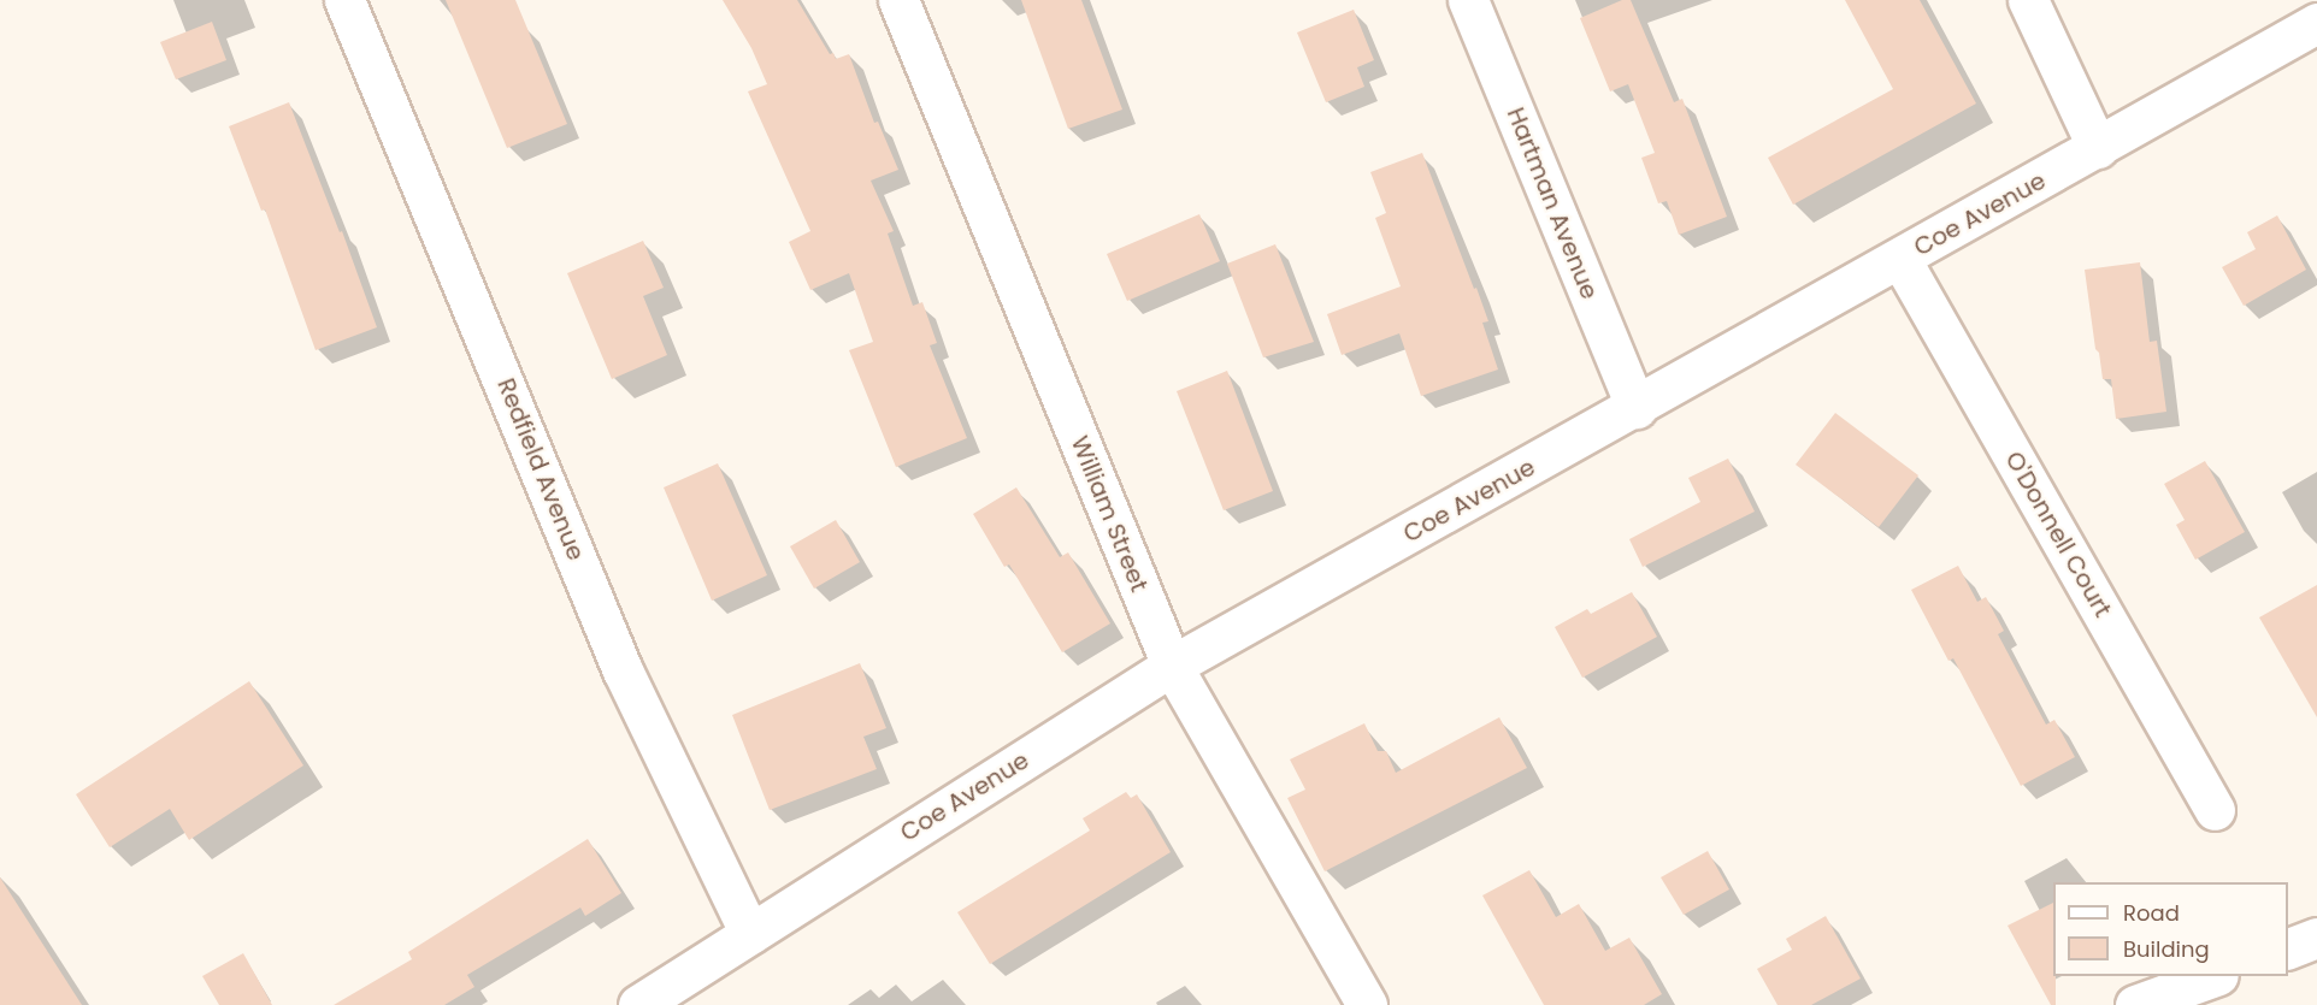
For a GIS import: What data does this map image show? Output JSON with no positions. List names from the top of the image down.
{
  "streets": {
    "street": [
      "Hartman Avenue",
      "Coe Avenue",
      "Redfield Avenue",
      "William Street",
      "O'Donnell Court"
    ]
  },
  "crossings": [
    ["Hartman Avenue", "Coe Avenue"],
    ["Coe Avenue", "Redfield Avenue"],
    ["Coe Avenue", "William Street"],
    ["Coe Avenue", "O'Donnell Court"]
  ],
  "legend": ["Road", "Building"]
}
